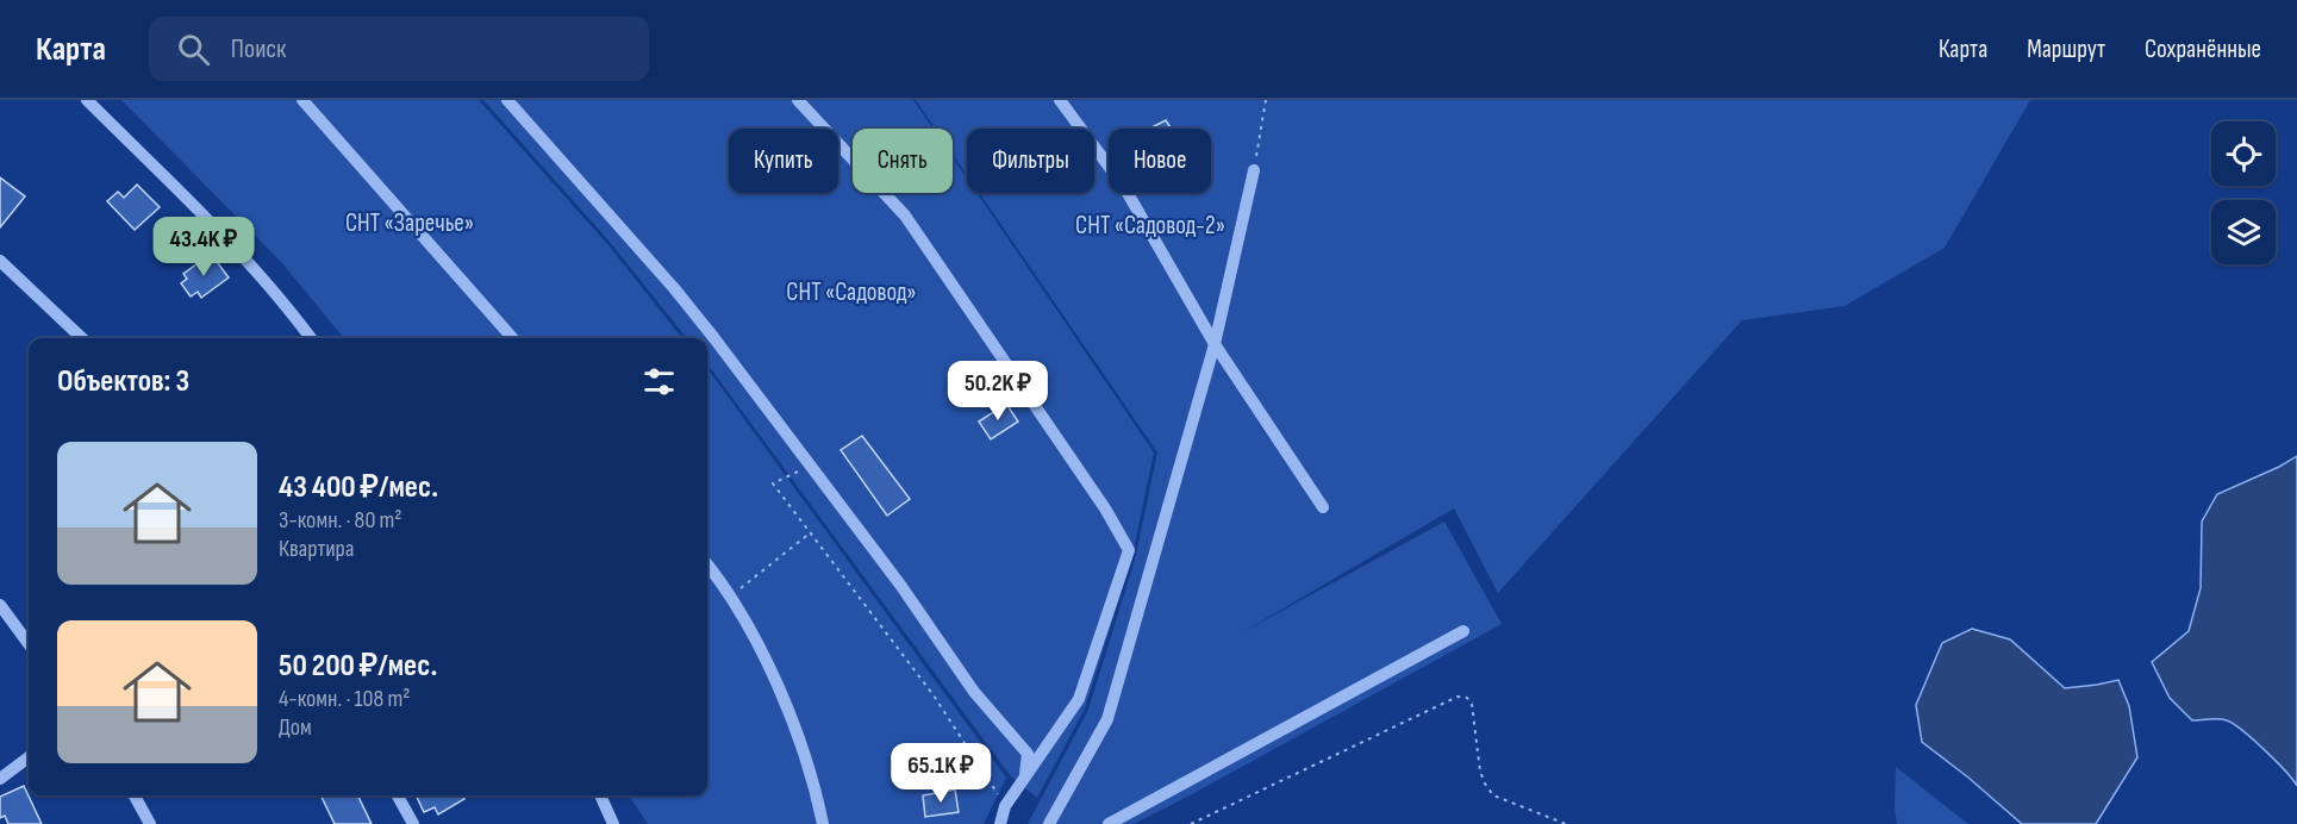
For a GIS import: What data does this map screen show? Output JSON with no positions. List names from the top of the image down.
{
  "parks": ["СНТ «Заречье»", "СНТ «Садовод-2»", "СНТ «Садовод»"],
  "page": {
    "header": "Карта",
    "search": "Поиск",
    "nav": ["Карта", "Маршрут", "Сохранённые"],
    "chip": [
      "Купить",
      "Снять",
      "Фильтры",
      "Новое"
    ],
    "price": ["43.4K ₽", "50.2K ₽", "65.1K ₽"],
    "heading": "Объектов: 3",
    "list": [
      {
        "name": "43 400 ₽/мес.",
        "note": "3-комн. · 80 m² · Квартира"
      },
      {
        "name": "50 200 ₽/мес.",
        "note": "4-комн. · 108 m² · Дом"
      }
    ]
  }
}
